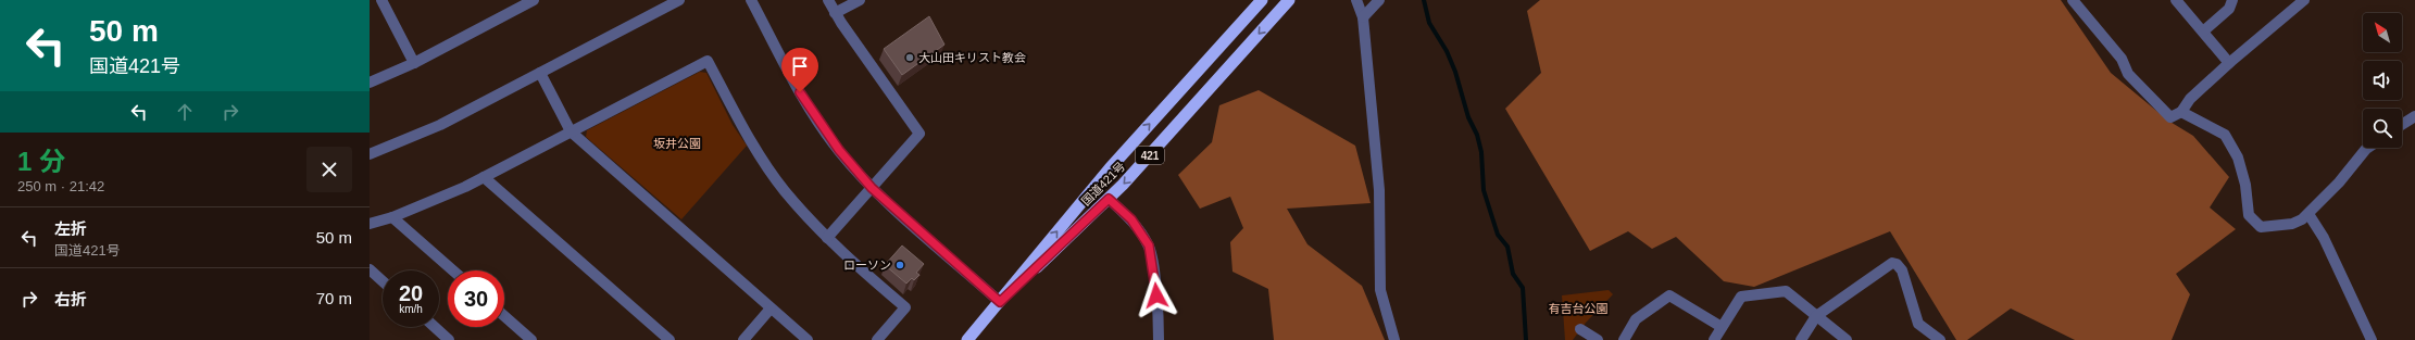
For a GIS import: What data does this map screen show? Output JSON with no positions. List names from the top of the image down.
{
  "streets": {
    "highway": ["421", "国道421号"]
  },
  "parks": ["坂井公園", "有吉台公園"],
  "places": ["大山田キリスト教会", "ローソン"],
  "north": "top left",
  "page": {
    "turn": ["50 m", "国道421号"],
    "heading": ["1 分", "250 m · 21:42"],
    "list": [
      {
        "name": "左折",
        "note": "国道421号",
        "value": "50 m"
      },
      {
        "name": "右折",
        "value": "70 m"
      }
    ],
    "speed": "20 km/h",
    "limit": "30"
  }
}
